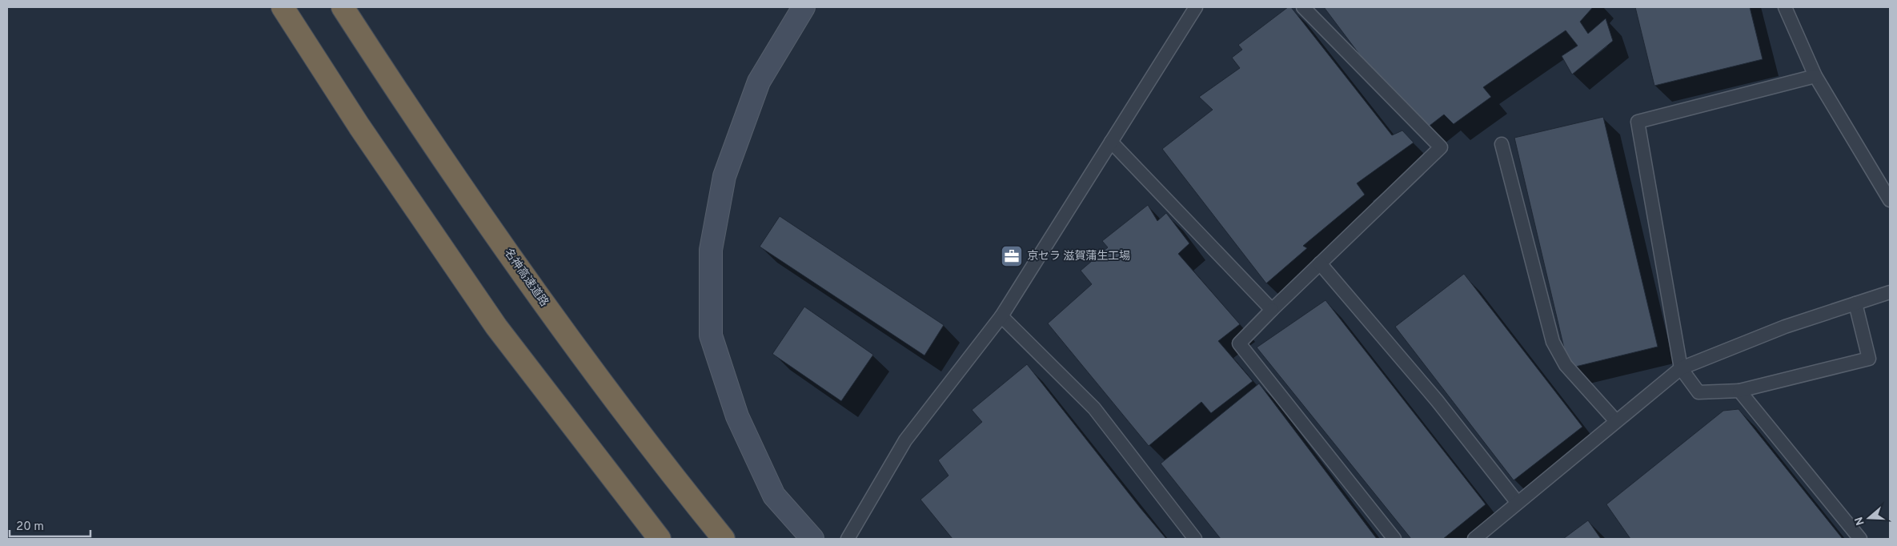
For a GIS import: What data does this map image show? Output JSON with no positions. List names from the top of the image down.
{
  "streets": {
    "highway": ["名神高速道路"]
  },
  "places": {
    "office": ["京セラ 滋賀蒲生工場"]
  },
  "scale_bar": "20 m",
  "north": "left"
}
